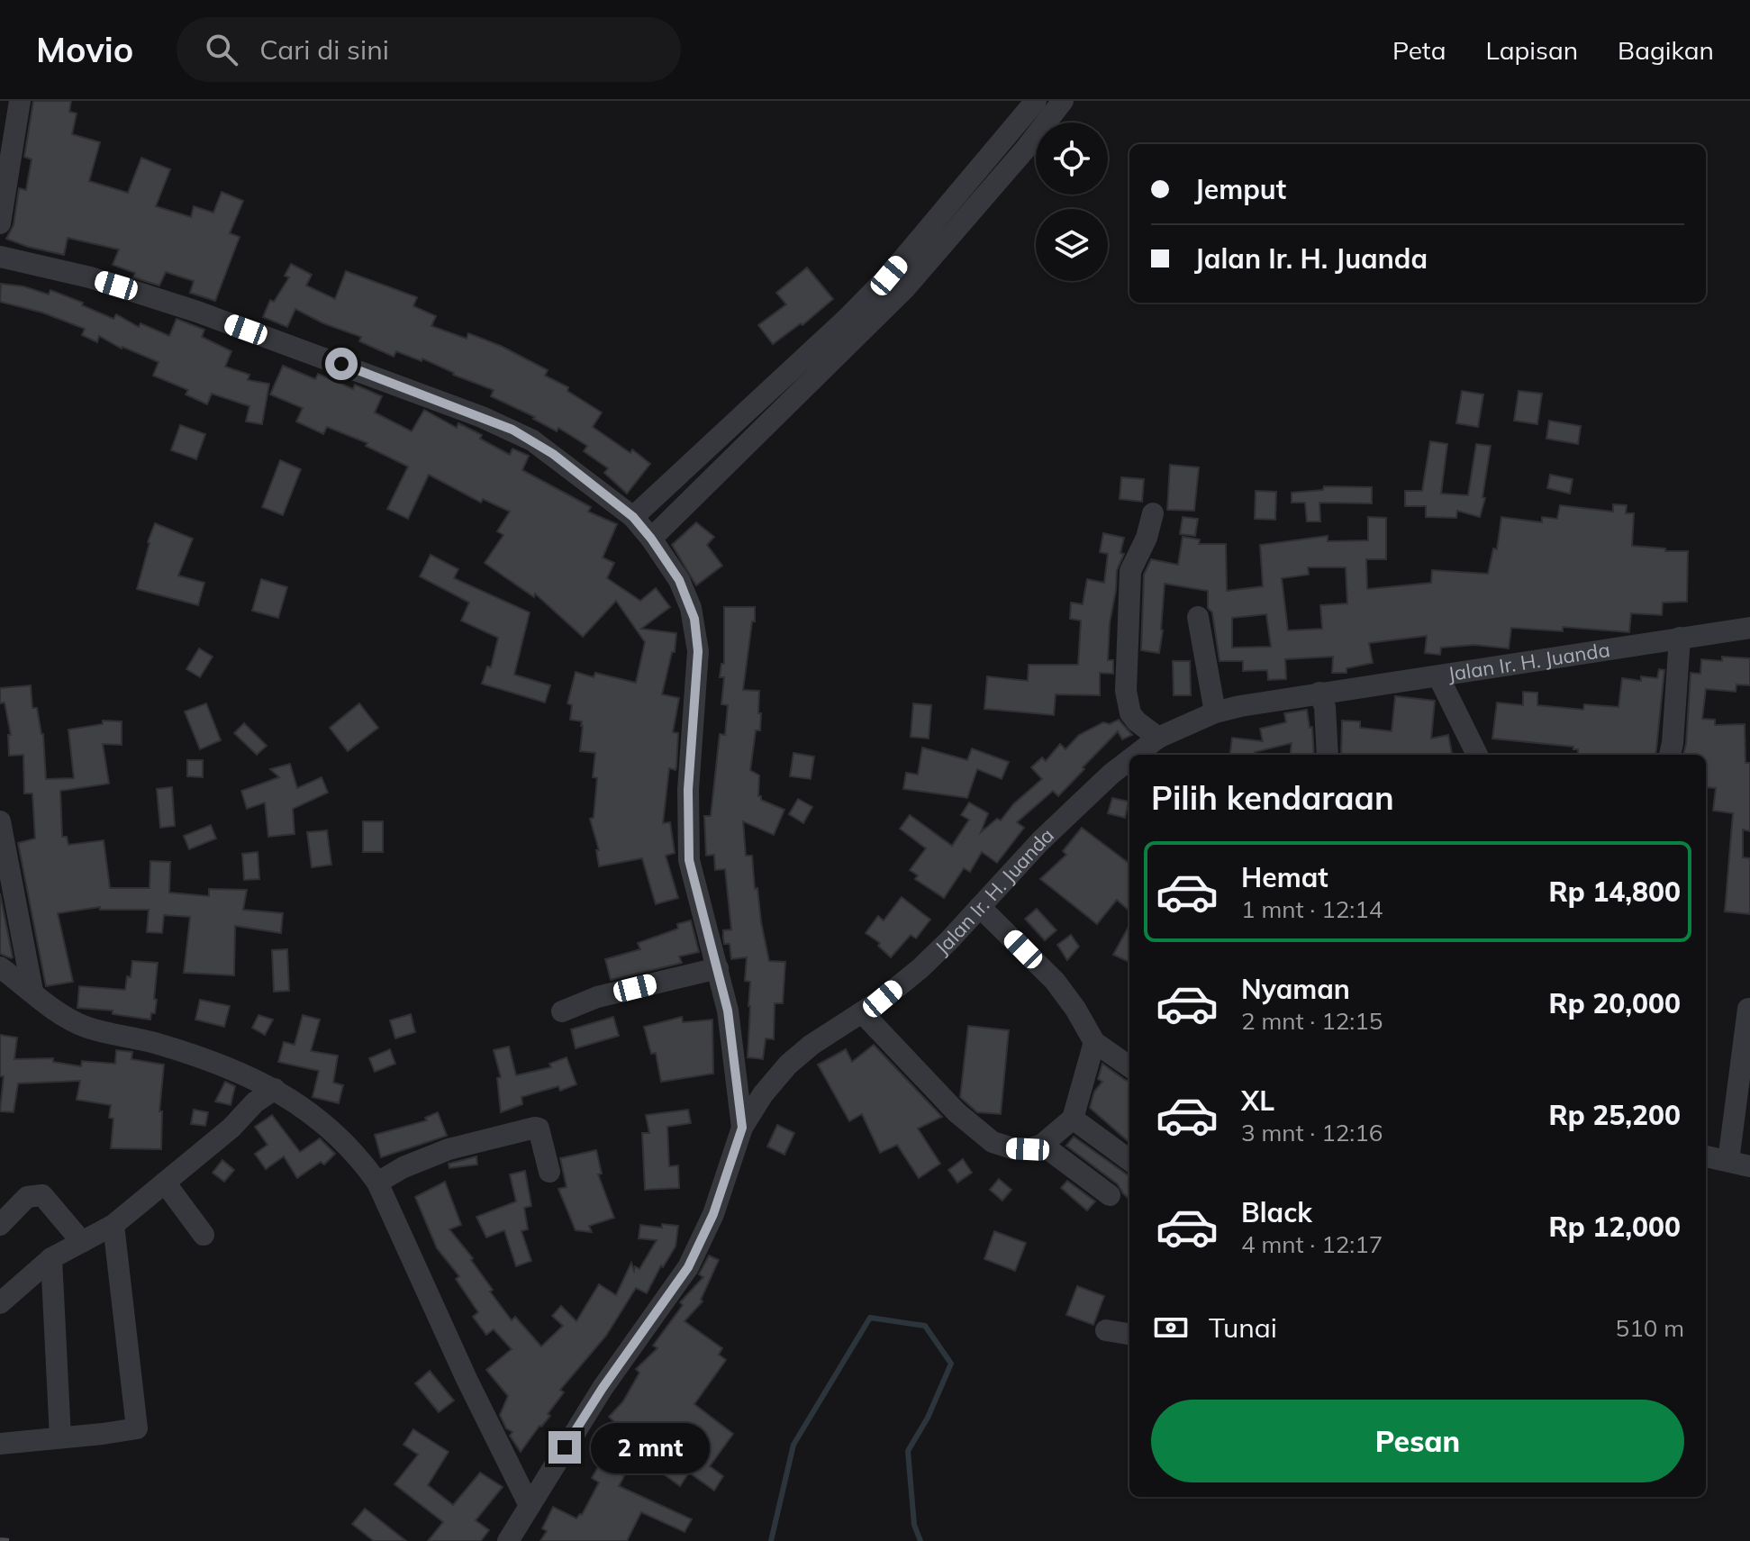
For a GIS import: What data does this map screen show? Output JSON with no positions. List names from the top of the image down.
{
  "streets": {
    "street": ["Jalan Ir. H. Juanda"]
  },
  "page": {
    "header": "Movio",
    "search": "Cari di sini",
    "nav": ["Peta", "Lapisan", "Bagikan"],
    "banner": ["Jemput", "Jalan Ir. H. Juanda"],
    "heading": "Pilih kendaraan",
    "list": [
      {
        "name": "Hemat",
        "note": "1 mnt · 12:14",
        "value": "Rp 14,800"
      },
      {
        "name": "Nyaman",
        "note": "2 mnt · 12:15",
        "value": "Rp 20,000"
      },
      {
        "name": "XL",
        "note": "3 mnt · 12:16",
        "value": "Rp 25,200"
      },
      {
        "name": "Black",
        "note": "4 mnt · 12:17",
        "value": "Rp 12,000"
      }
    ],
    "pay": ["Tunai", "510 m"],
    "buttons": "Pesan",
    "bubble": "2 mnt"
  }
}
